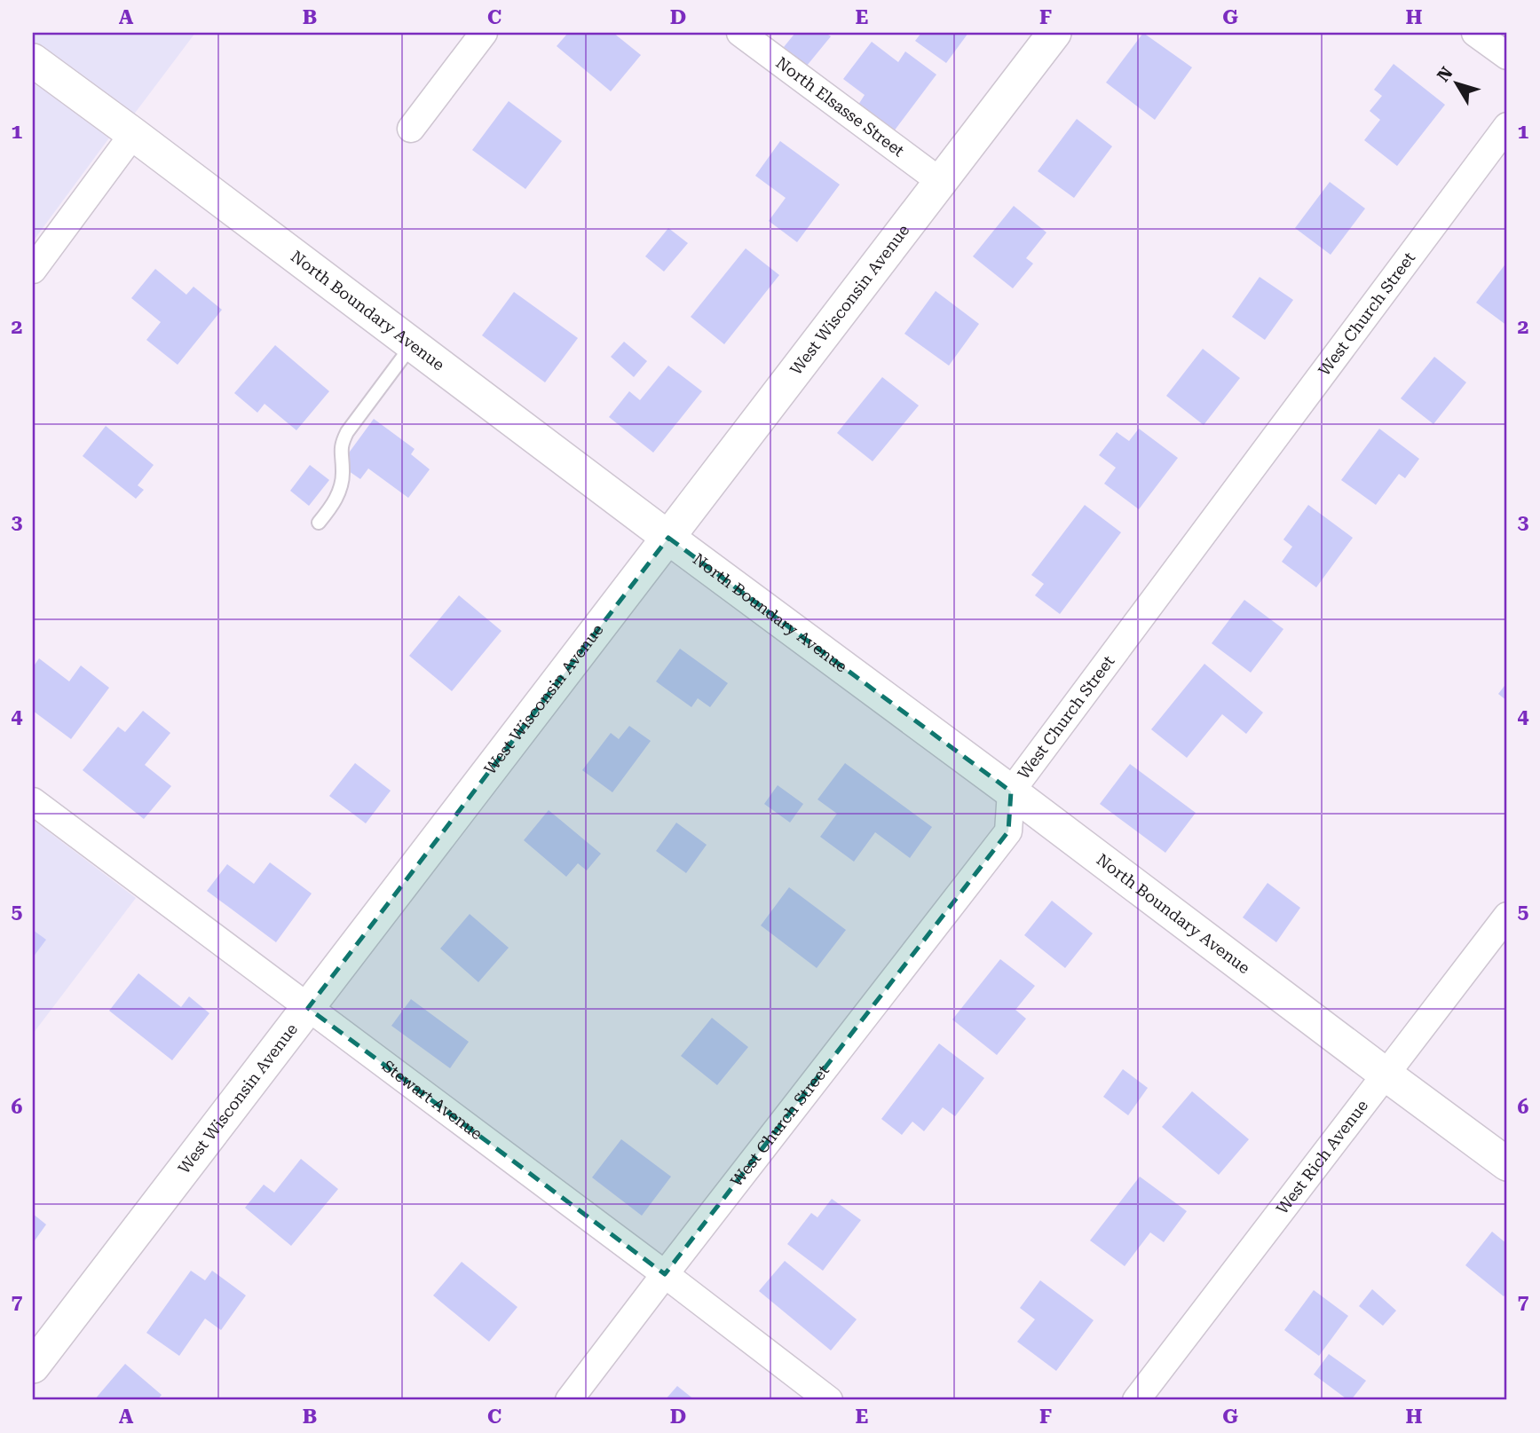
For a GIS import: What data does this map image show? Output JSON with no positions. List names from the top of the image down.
{
  "streets": {
    "street": [
      "North Elsasse Street",
      "West Wisconsin Avenue",
      "North Boundary Avenue",
      "West Church Street",
      "Stewart Avenue",
      "West Rich Avenue"
    ]
  },
  "crossings": [
    ["North Elsasse Street", "West Wisconsin Avenue"],
    ["West Wisconsin Avenue", "North Boundary Avenue"],
    ["West Wisconsin Avenue", "Stewart Avenue"],
    ["North Boundary Avenue", "West Church Street"],
    ["North Boundary Avenue", "West Rich Avenue"],
    ["West Church Street", "Stewart Avenue"]
  ],
  "north": "top left",
  "grid": {
    "columns": [
      "A",
      "B",
      "C",
      "D",
      "E",
      "F",
      "G",
      "H"
    ],
    "rows": [
      "1",
      "2",
      "3",
      "4",
      "5",
      "6",
      "7"
    ]
  }
}
